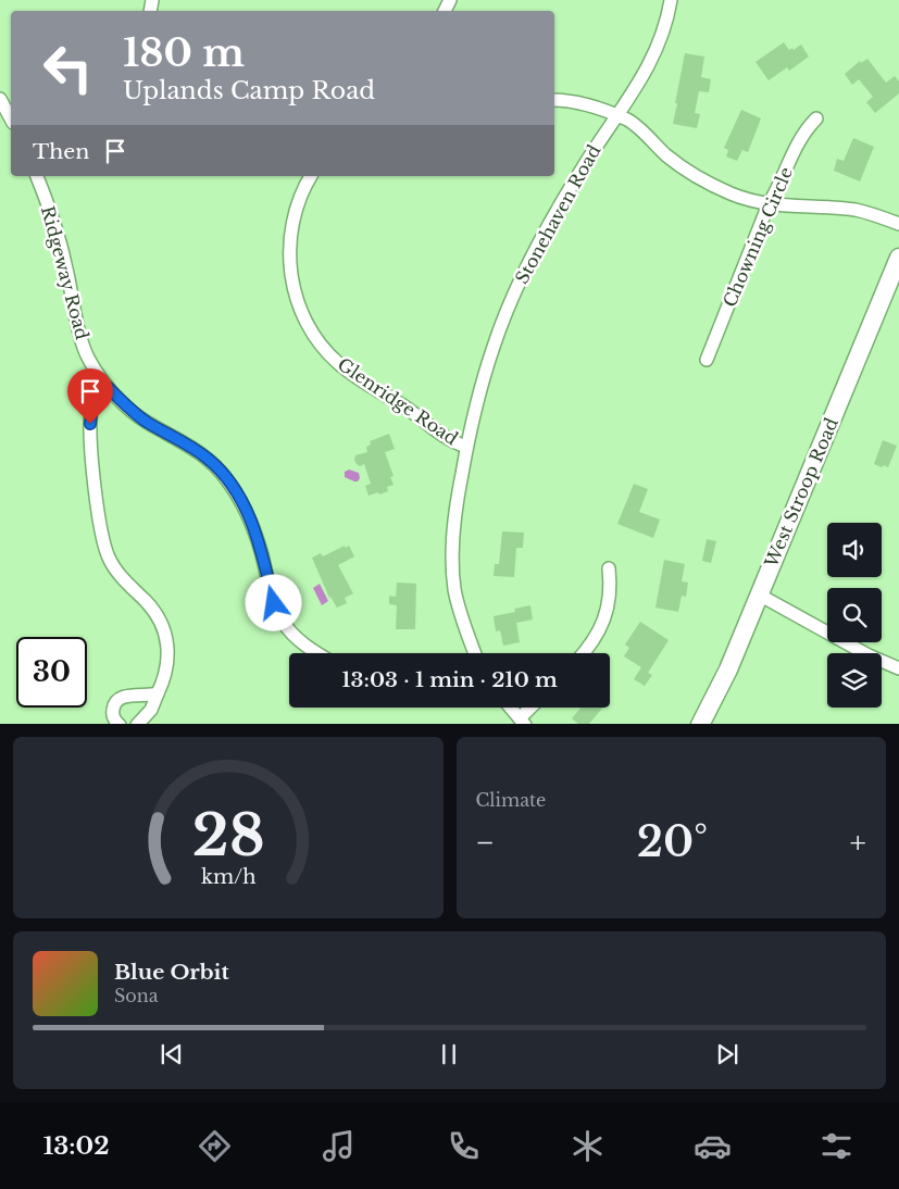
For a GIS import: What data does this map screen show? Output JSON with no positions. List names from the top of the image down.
{
  "streets": {
    "main road": ["West Stroop Road"],
    "street": [
      "Stonehaven Road",
      "Chowning Circle",
      "Ridgeway Road",
      "Glenridge Road"
    ]
  },
  "crossings": [
    ["Stonehaven Road", "Glenridge Road"]
  ],
  "page": {
    "turn": ["180 m", "Uplands Camp Road"],
    "then": "Then",
    "limit": "30",
    "trip": "13:03 · 1 min · 210 m",
    "tile": "Climate",
    "heat": ["−", "20°", "+"],
    "song": ["Blue Orbit", "Sona"],
    "tabs": "13:02",
    "gauge": ["28", "km/h"]
  }
}
